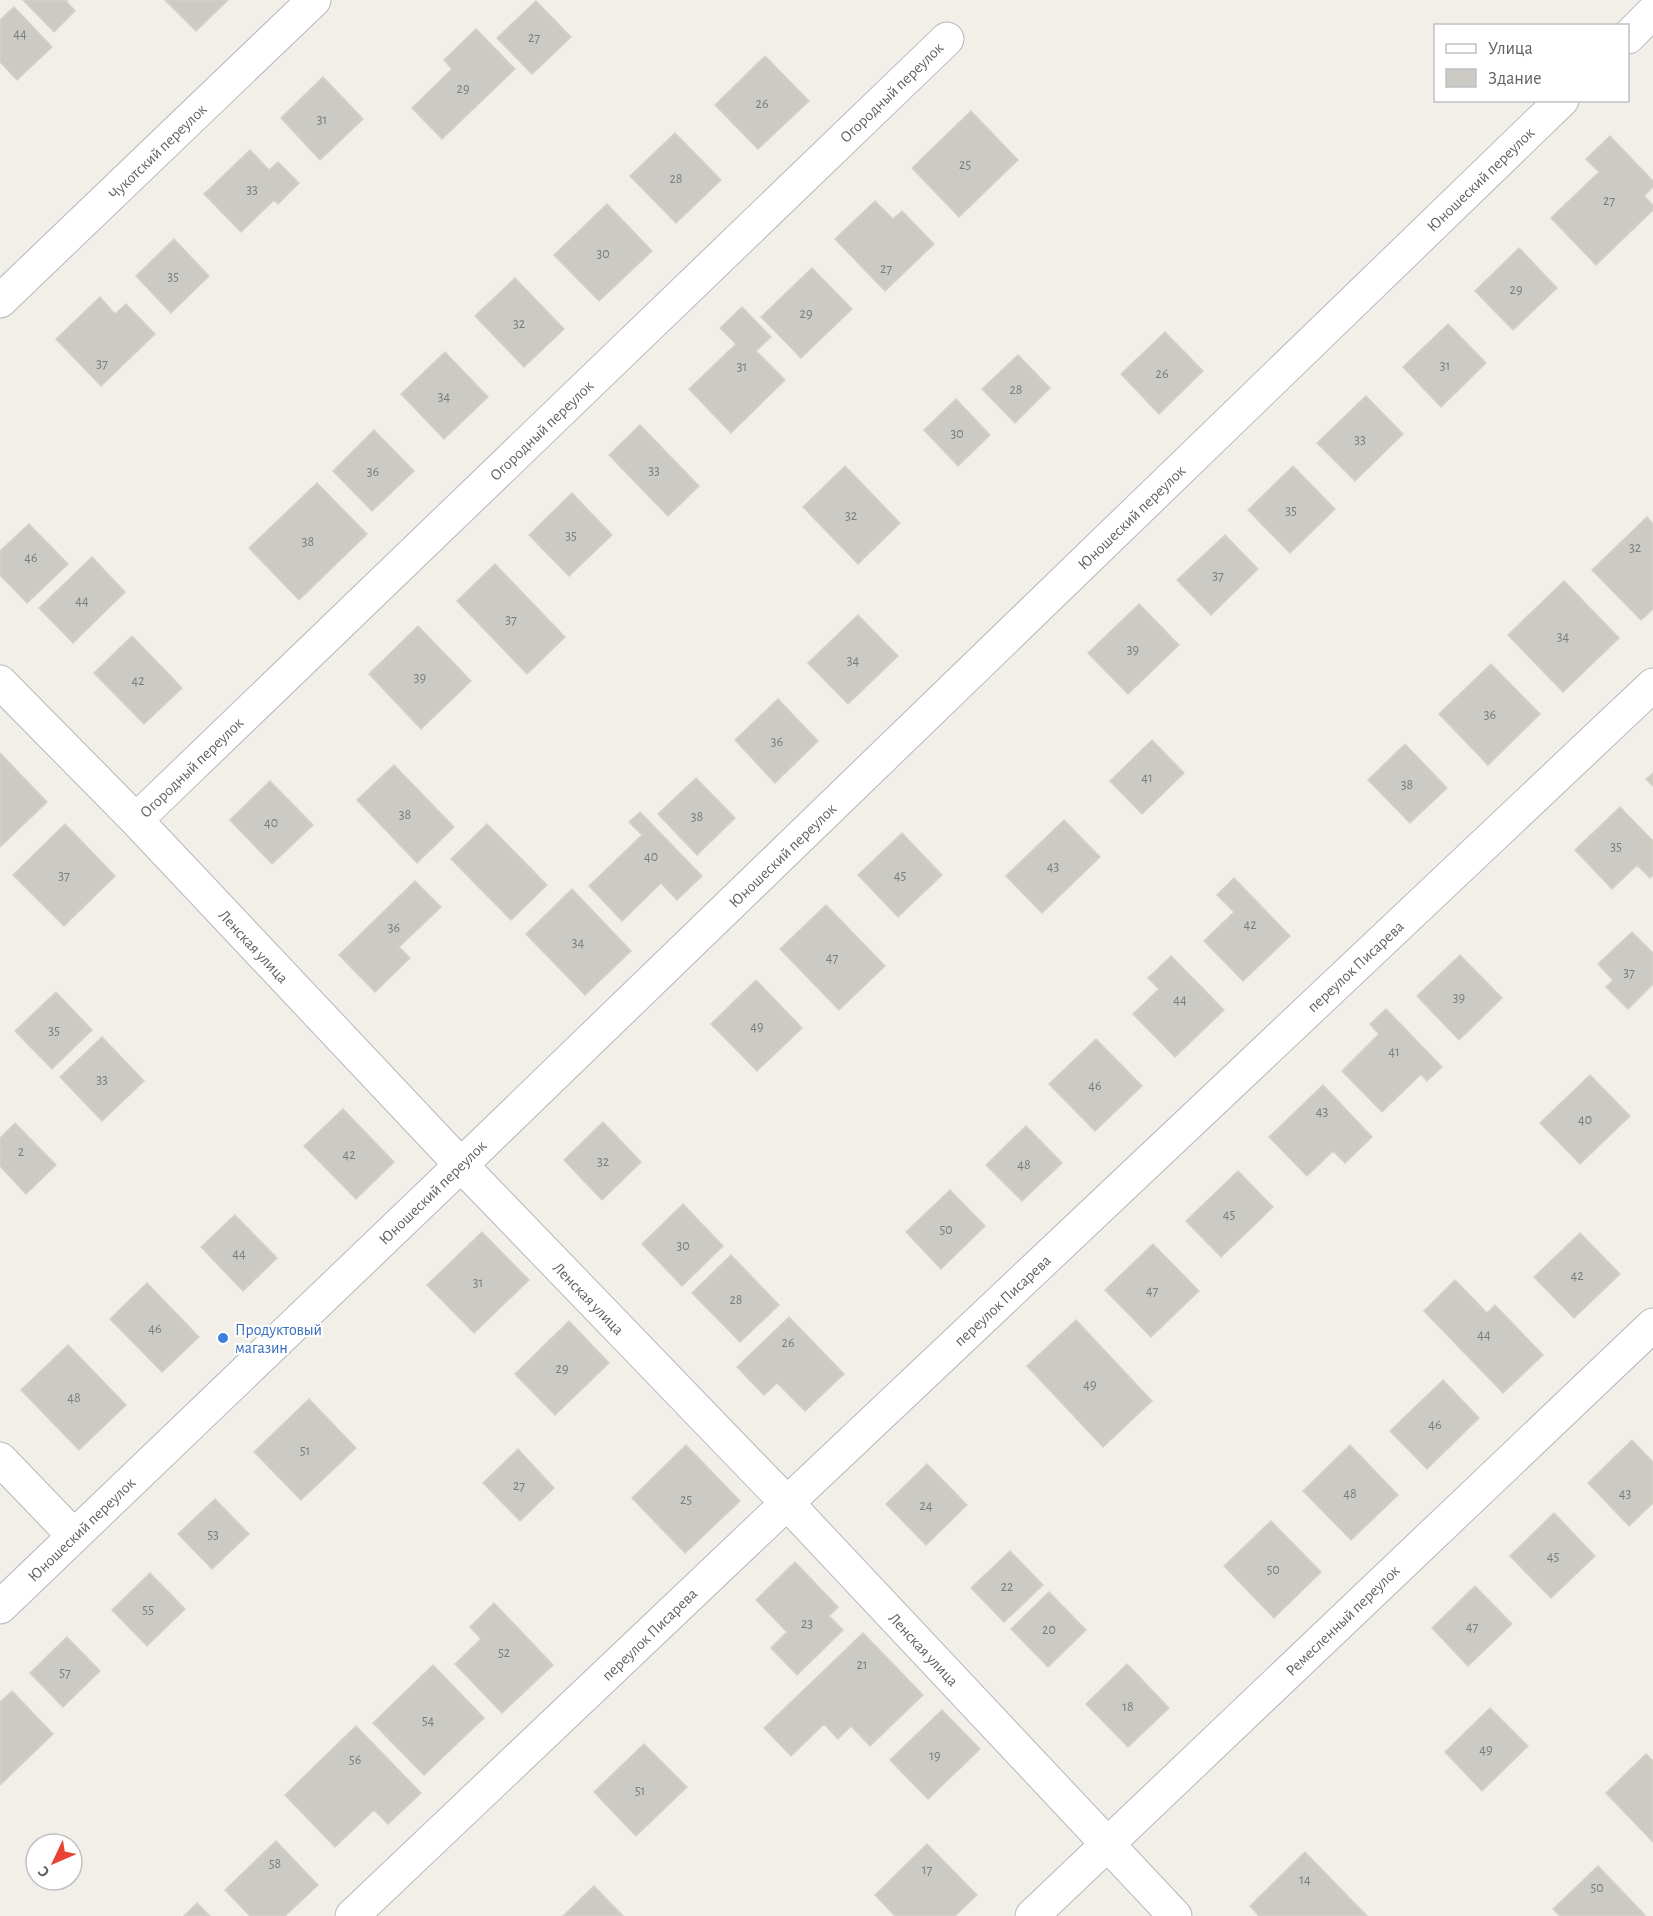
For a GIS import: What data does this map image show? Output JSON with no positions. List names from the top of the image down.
{
  "streets": {
    "street": [
      "Огородный переулок",
      "Чукотский переулок",
      "Юношеский переулок",
      "Ленская улица",
      "переулок Писарева",
      "Ремесленный переулок"
    ]
  },
  "crossings": [
    ["Огородный переулок", "Ленская улица"],
    ["Юношеский переулок", "Ленская улица"],
    ["Ленская улица", "переулок Писарева"],
    ["Ленская улица", "Ремесленный переулок"]
  ],
  "places": ["Продуктовый магазин"],
  "house_numbers": [
    "44",
    "27",
    "29",
    "26",
    "31",
    "25",
    "28",
    "33",
    "27",
    "30",
    "27",
    "35",
    "29",
    "29",
    "32",
    "37",
    "31",
    "31",
    "26",
    "28",
    "34",
    "30",
    "33",
    "33",
    "36",
    "35",
    "32",
    "35",
    "38",
    "32",
    "46",
    "37",
    "44",
    "37",
    "34",
    "39",
    "34",
    "39",
    "42",
    "36",
    "36",
    "41",
    "38",
    "38",
    "38",
    "40",
    "35",
    "40",
    "43",
    "37",
    "45",
    "42",
    "36",
    "34",
    "47",
    "37",
    "39",
    "44",
    "49",
    "35",
    "41",
    "33",
    "46",
    "43",
    "40",
    "2",
    "42",
    "32",
    "48",
    "45",
    "50",
    "30",
    "44",
    "42",
    "31",
    "47",
    "28",
    "46",
    "44",
    "26",
    "29",
    "49",
    "48",
    "46",
    "51",
    "27",
    "48",
    "43",
    "25",
    "24",
    "53",
    "45",
    "50",
    "22",
    "55",
    "23",
    "47",
    "20",
    "52",
    "21",
    "57",
    "18",
    "54",
    "49",
    "19",
    "56",
    "51",
    "58",
    "17",
    "14",
    "50"
  ],
  "legend": ["Улица", "Здание"],
  "north": "bottom left"
}
